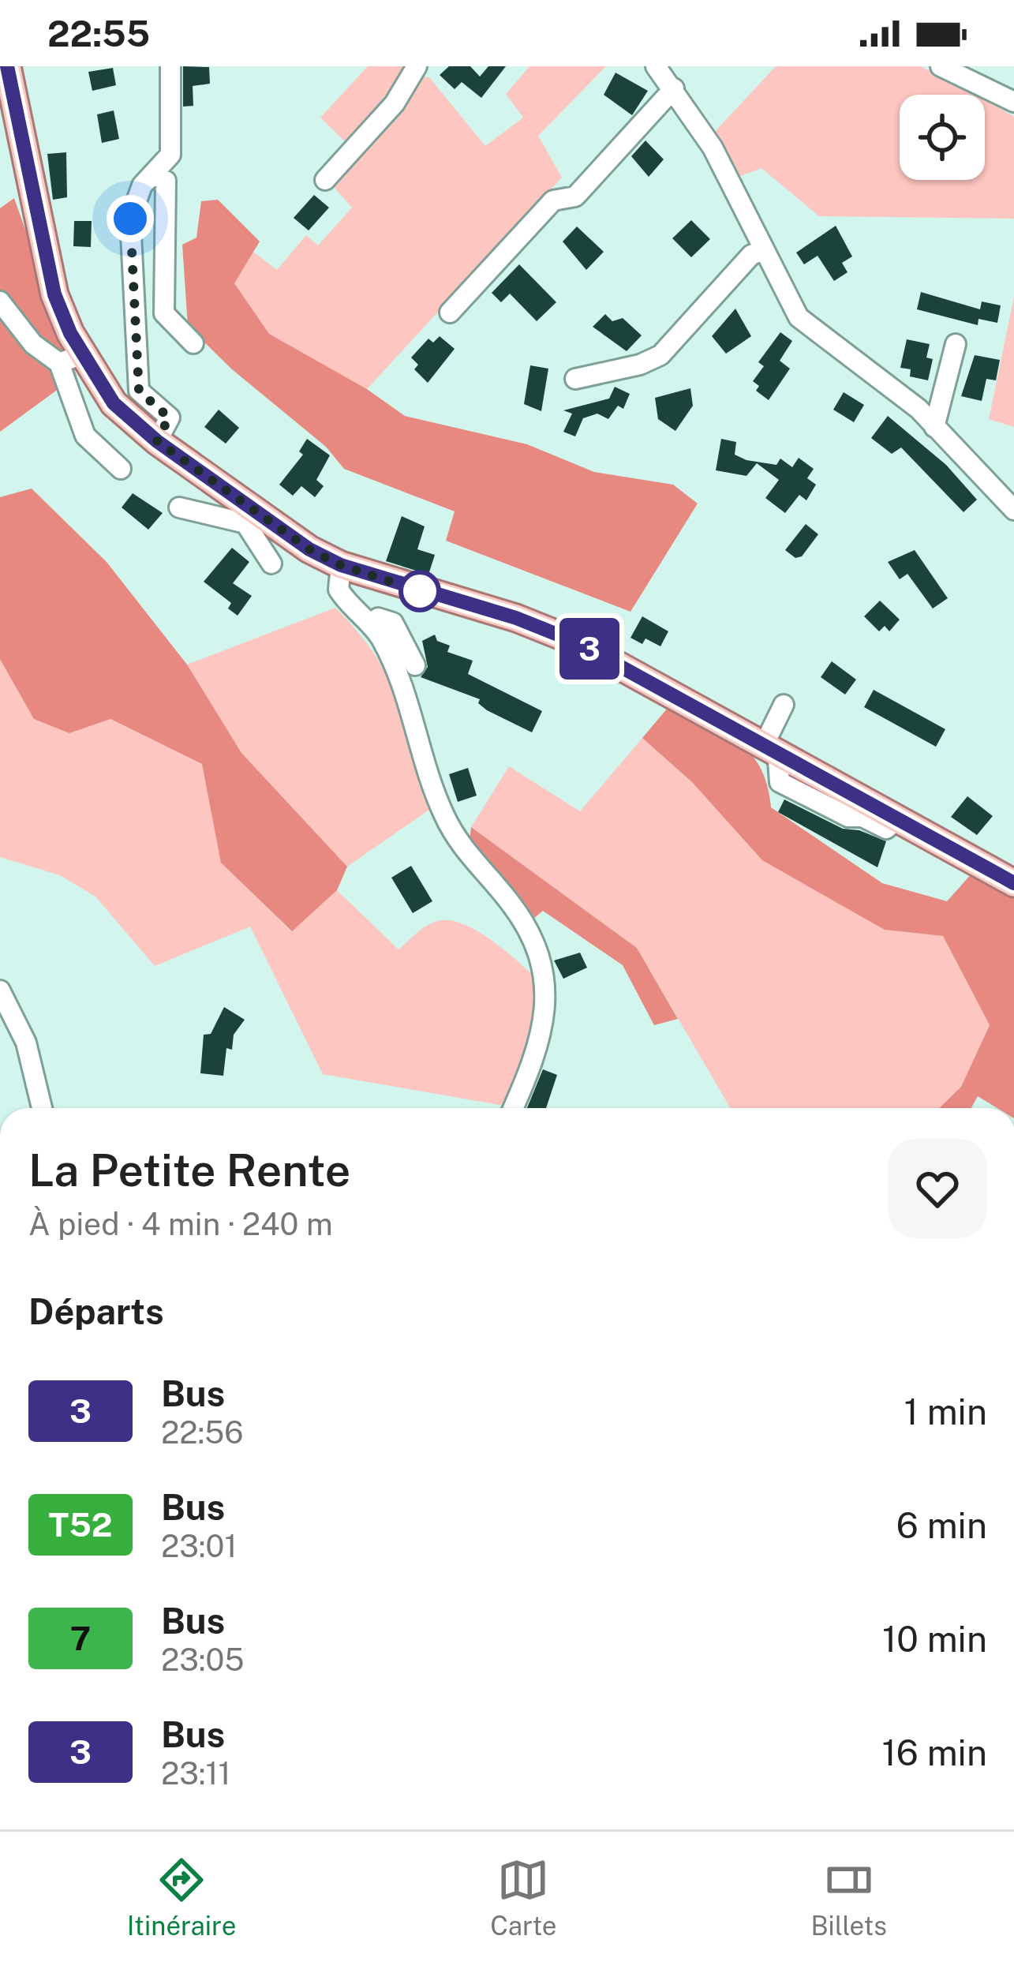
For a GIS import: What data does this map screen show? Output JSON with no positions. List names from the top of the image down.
{
  "lines": ["bus line 3"],
  "page": {
    "status": "22:55",
    "on_map": "3",
    "heading": [
      ["La Petite Rente", "À pied · 4 min · 240 m"],
      "Départs"
    ],
    "list": [
      {
        "mark": "3",
        "name": "Bus",
        "note": "22:56",
        "value": "1 min"
      },
      {
        "mark": "T52",
        "name": "Bus",
        "note": "23:01",
        "value": "6 min"
      },
      {
        "mark": "7",
        "name": "Bus",
        "note": "23:05",
        "value": "10 min"
      },
      {
        "mark": "3",
        "name": "Bus",
        "note": "23:11",
        "value": "16 min"
      }
    ],
    "tabs": ["Itinéraire", "Carte", "Billets"]
  }
}
